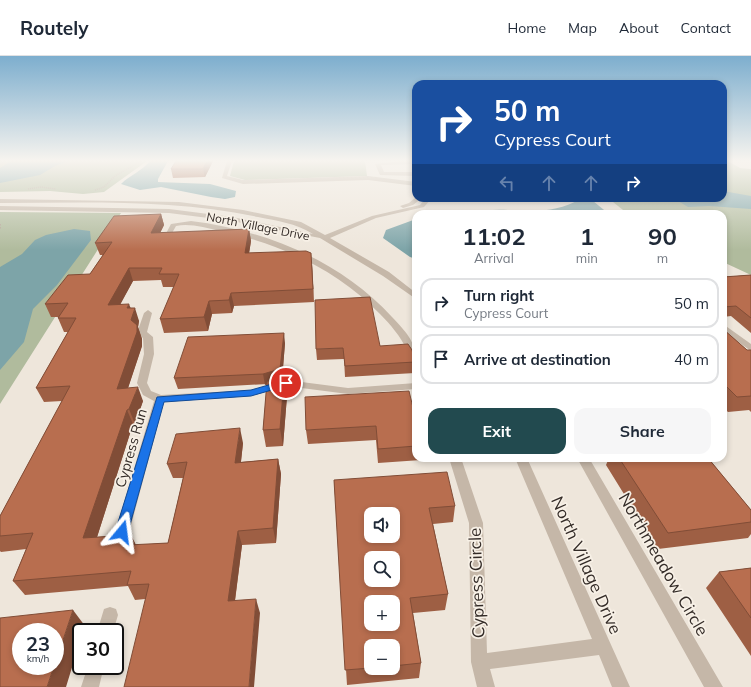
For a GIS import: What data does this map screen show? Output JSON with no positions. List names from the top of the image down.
{
  "streets": {
    "street": [
      "North Village Drive",
      "Cypress Run",
      "Northmeadow Circle",
      "Cypress Circle"
    ]
  },
  "page": {
    "header": "Routely",
    "nav": [
      "Home",
      "Map",
      "About",
      "Contact"
    ],
    "turn": ["50 m", "Cypress Court"],
    "eta": [
      "11:02",
      "Arrival",
      "1",
      "min",
      "90",
      "m"
    ],
    "list": [
      {
        "name": "Turn right",
        "note": "Cypress Court",
        "value": "50 m"
      },
      {
        "name": "Arrive at destination",
        "value": "40 m"
      }
    ],
    "buttons": ["Exit", "Share"],
    "map_buttons": ["+", "−"],
    "speed": "23 km/h",
    "limit": "30"
  }
}
